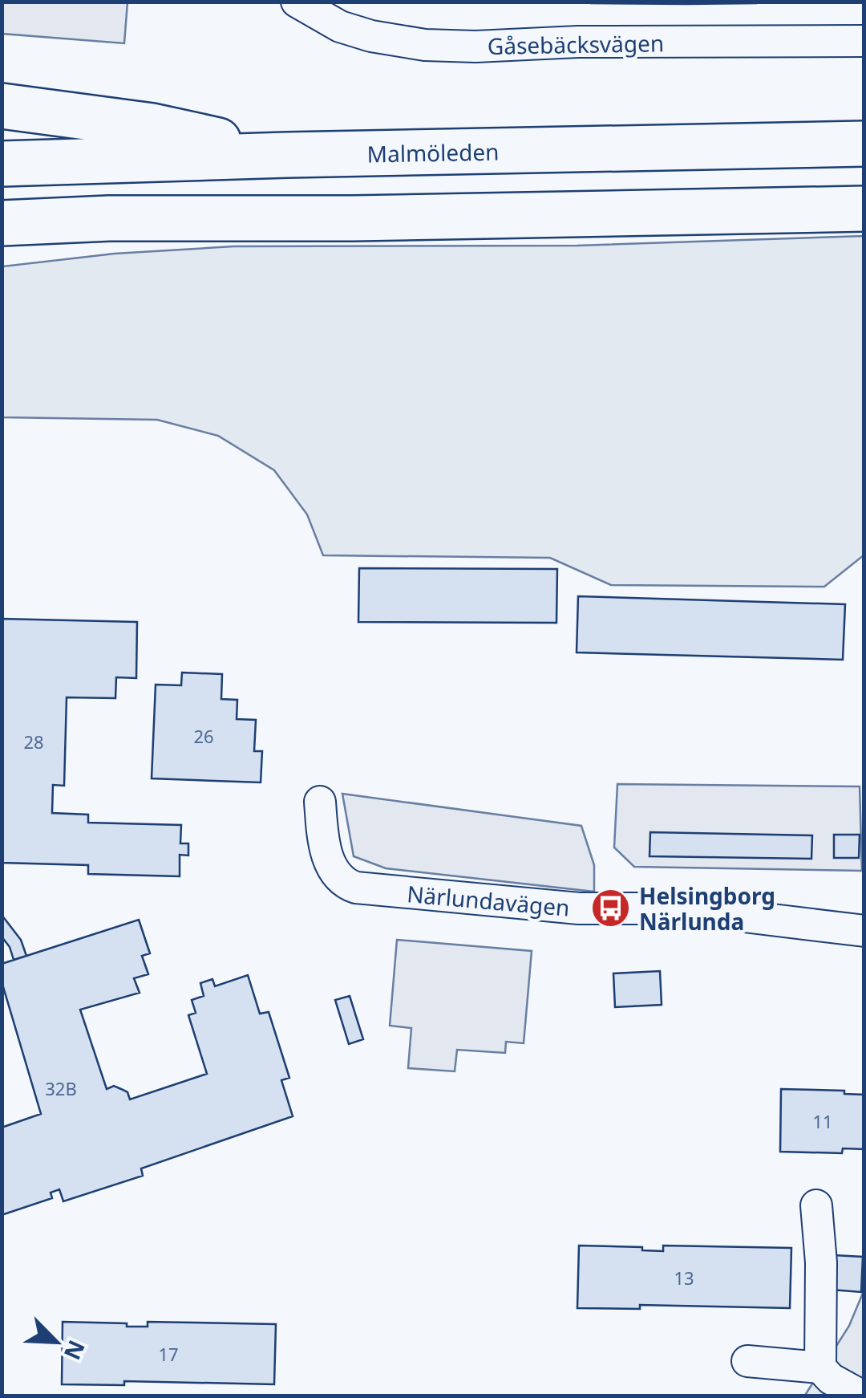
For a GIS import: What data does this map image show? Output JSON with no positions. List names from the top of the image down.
{
  "streets": {
    "highway": ["Malmöleden"],
    "street": ["Gåsebäcksvägen", "Närlundavägen"]
  },
  "places": {
    "bus stop": ["Helsingborg Närlunda"]
  },
  "house_numbers": [
    "26",
    "28",
    "32B",
    "11",
    "13",
    "17"
  ],
  "north": "bottom right"
}
